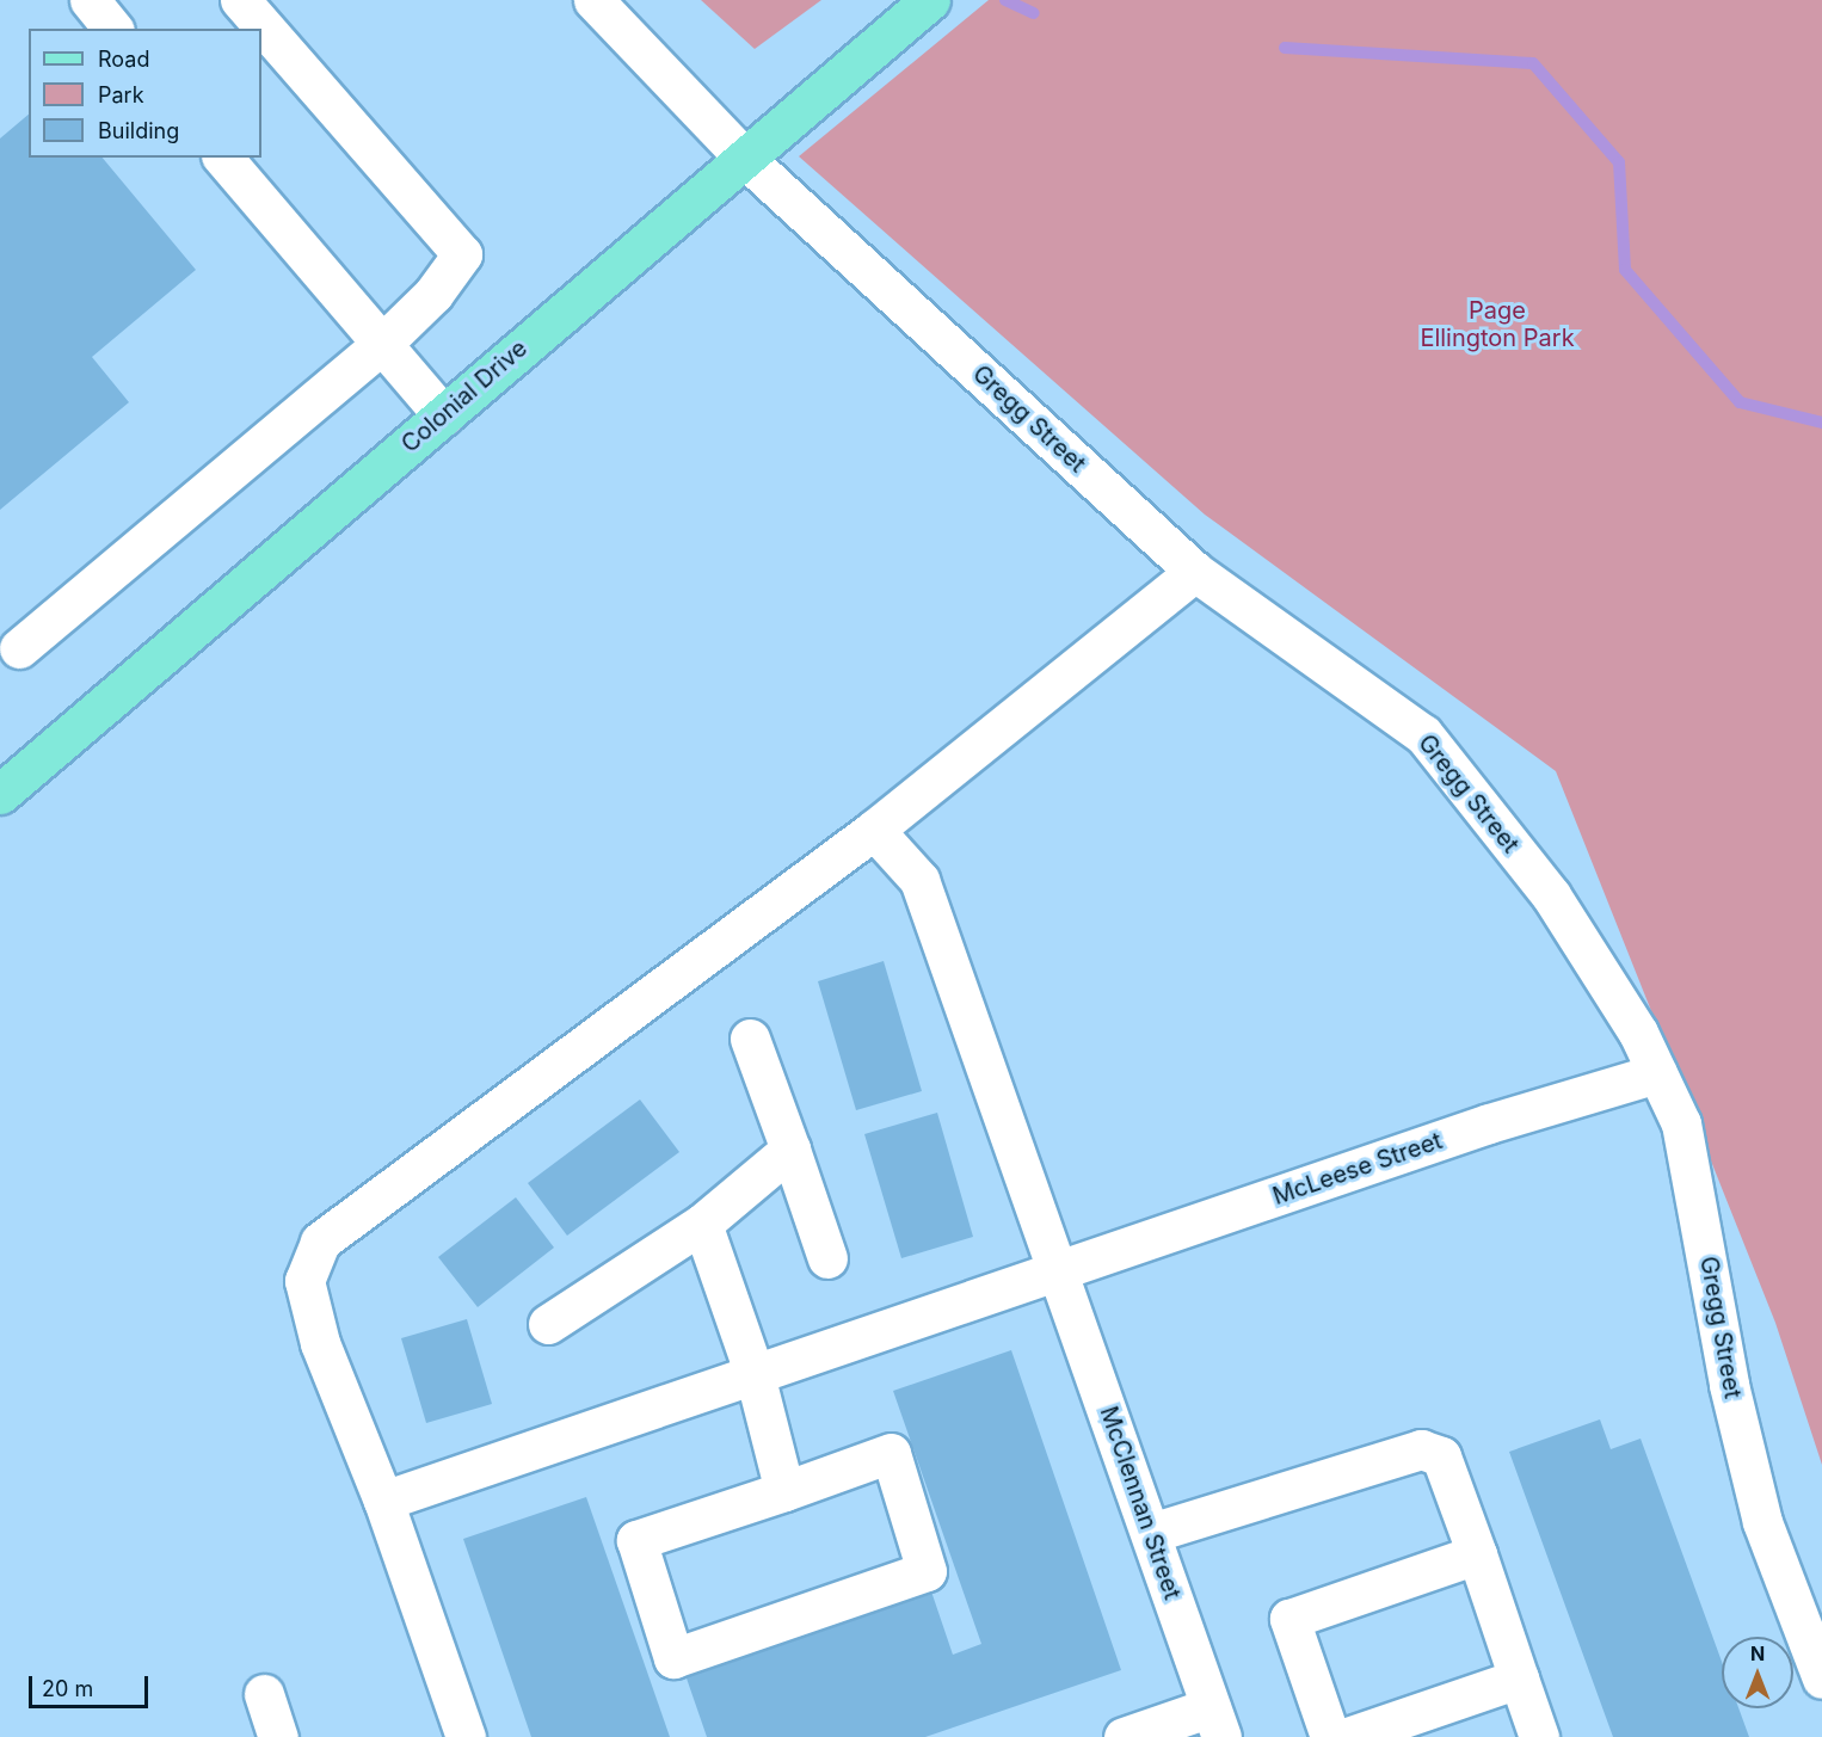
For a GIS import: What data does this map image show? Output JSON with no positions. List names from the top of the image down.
{
  "streets": {
    "main road": ["Colonial Drive"],
    "street": ["Gregg Street", "McLeese Street", "McClennan Street"]
  },
  "crossings": [
    ["Colonial Drive", "Gregg Street"],
    ["Gregg Street", "McLeese Street"],
    ["McLeese Street", "McClennan Street"]
  ],
  "parks": ["Page Ellington Park"],
  "legend": ["Road", "Park", "Building"],
  "scale_bar": "20 m",
  "north": "top"
}
